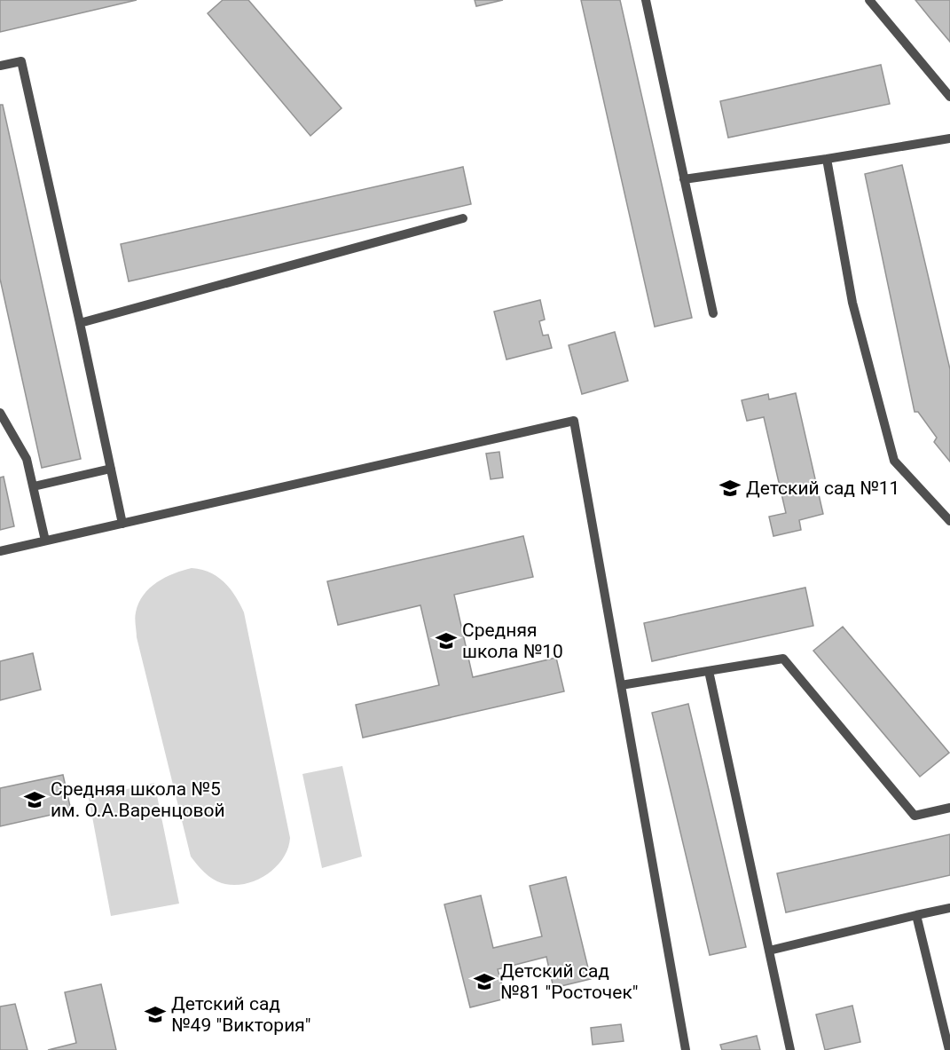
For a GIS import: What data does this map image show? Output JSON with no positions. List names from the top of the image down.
{
  "places": {
    "school or university": [
      "Детский сад №11",
      "Средняя школа №10",
      "Средняя школа №5 им. О.А.Варенцовой",
      "Детский сад №81 \"Росточек\"",
      "Детский сад №49 \"Виктория\""
    ]
  }
}
